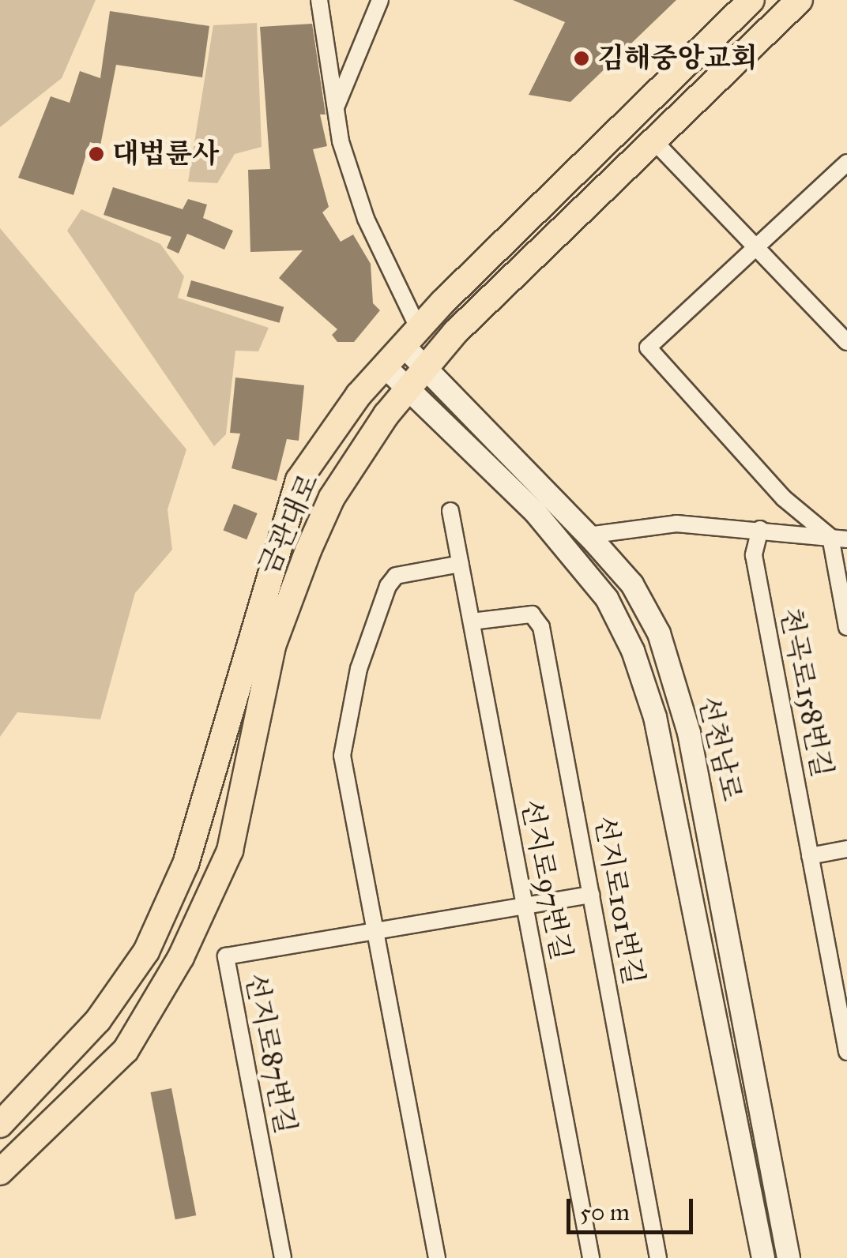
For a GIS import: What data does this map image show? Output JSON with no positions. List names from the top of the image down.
{
  "streets": {
    "main road": ["금관대로", "선천남로"],
    "street": [
      "천곡로158번길",
      "선지로97번길",
      "선지로101번길",
      "선지로87번길"
    ]
  },
  "crossings": [
    ["금관대로", "선천남로"],
    ["선지로97번길", "선지로101번길"],
    ["선지로97번길", "선지로87번길"],
    ["선지로101번길", "선지로87번길"]
  ],
  "places": ["김해중앙교회", "대법륜사"],
  "scale_bar": "50 m"
}
